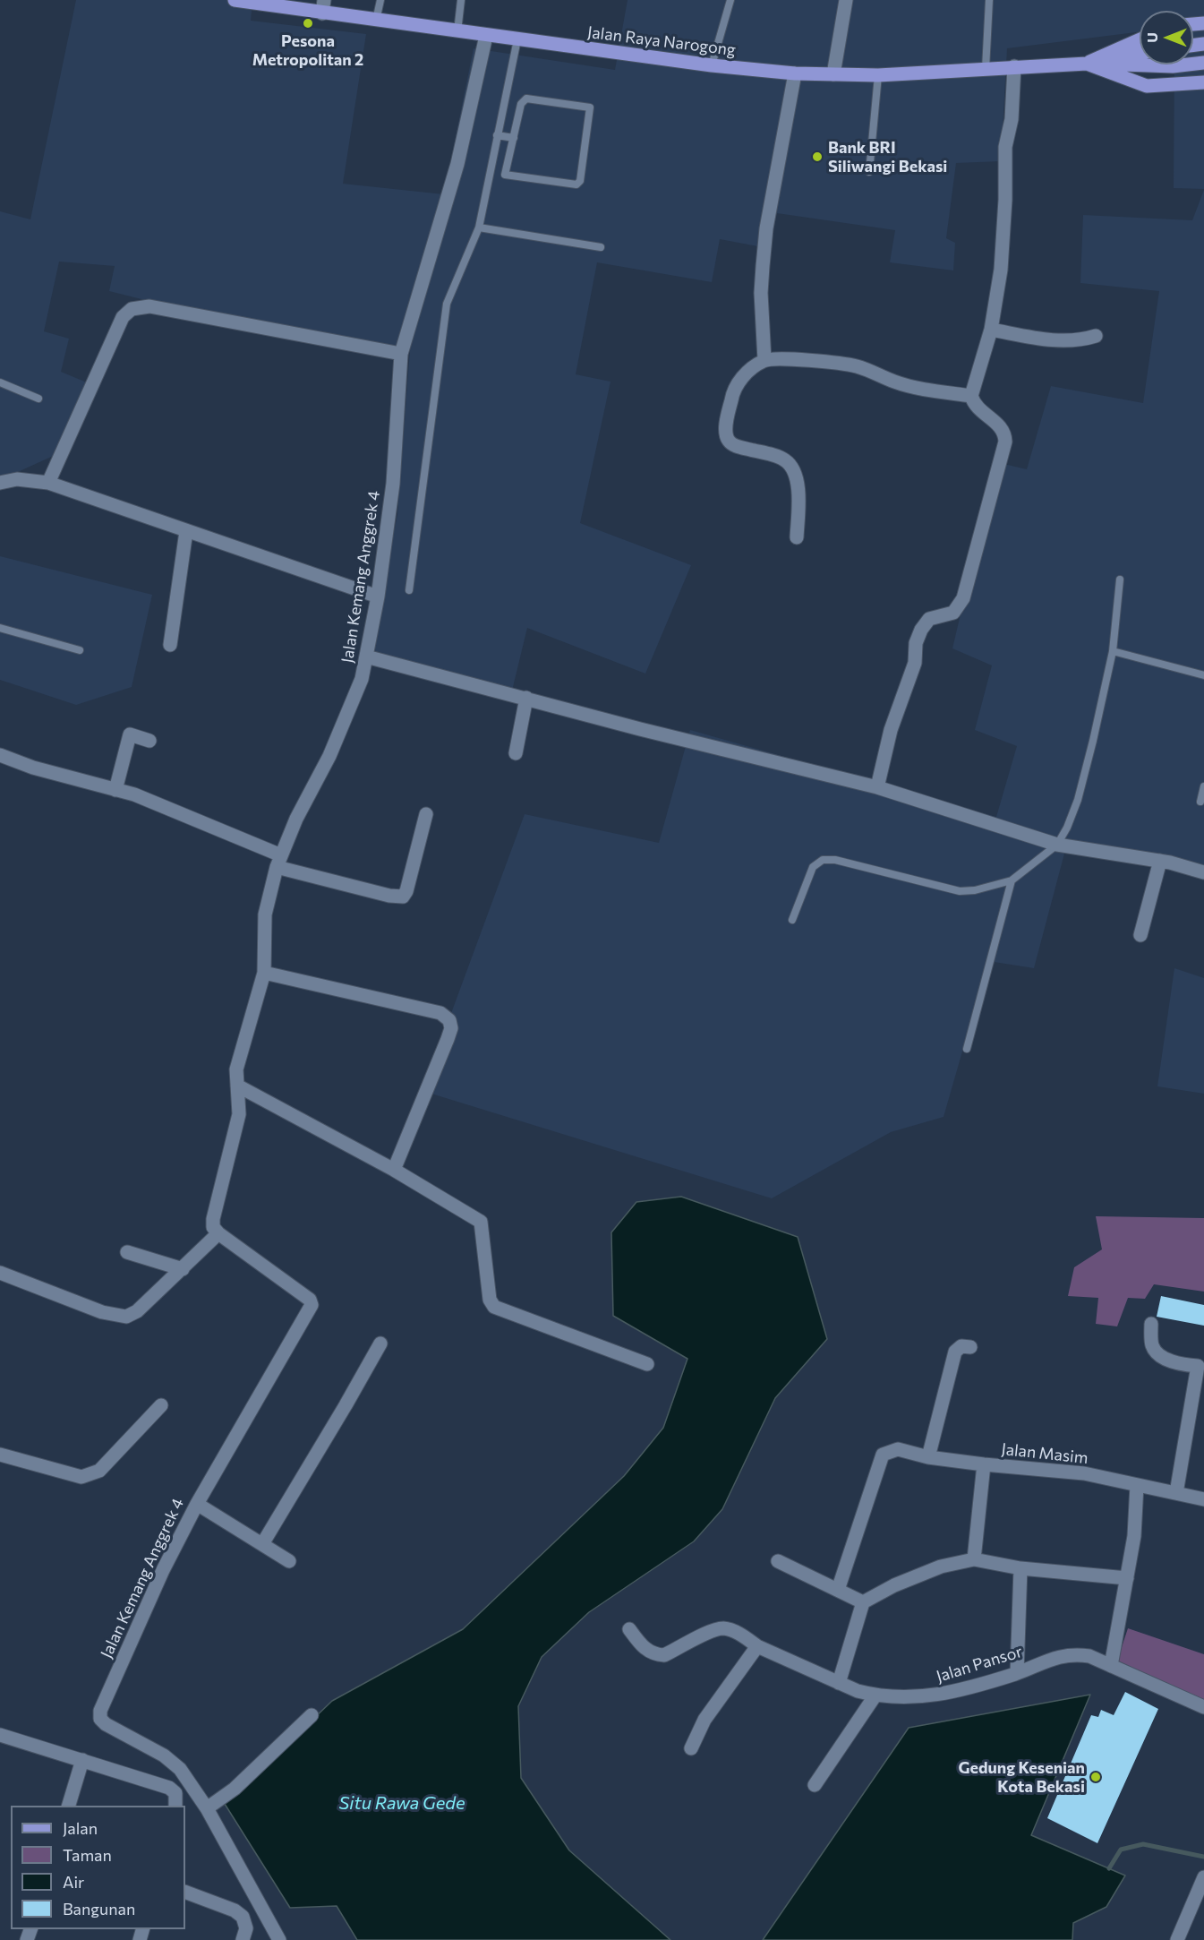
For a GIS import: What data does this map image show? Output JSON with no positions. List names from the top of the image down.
{
  "streets": {
    "main road": ["Jalan Raya Narogong"],
    "street": ["Jalan Kemang Anggrek 4", "Jalan Masim", "Jalan Pansor"]
  },
  "crossings": [
    ["Jalan Raya Narogong", "Jalan Kemang Anggrek 4"]
  ],
  "water": ["Situ Rawa Gede"],
  "places": ["Pesona Metropolitan 2", "Bank BRI Siliwangi Bekasi", "Gedung Kesenian Kota Bekasi"],
  "legend": [
    "Jalan",
    "Taman",
    "Air",
    "Bangunan"
  ],
  "north": "left"
}
